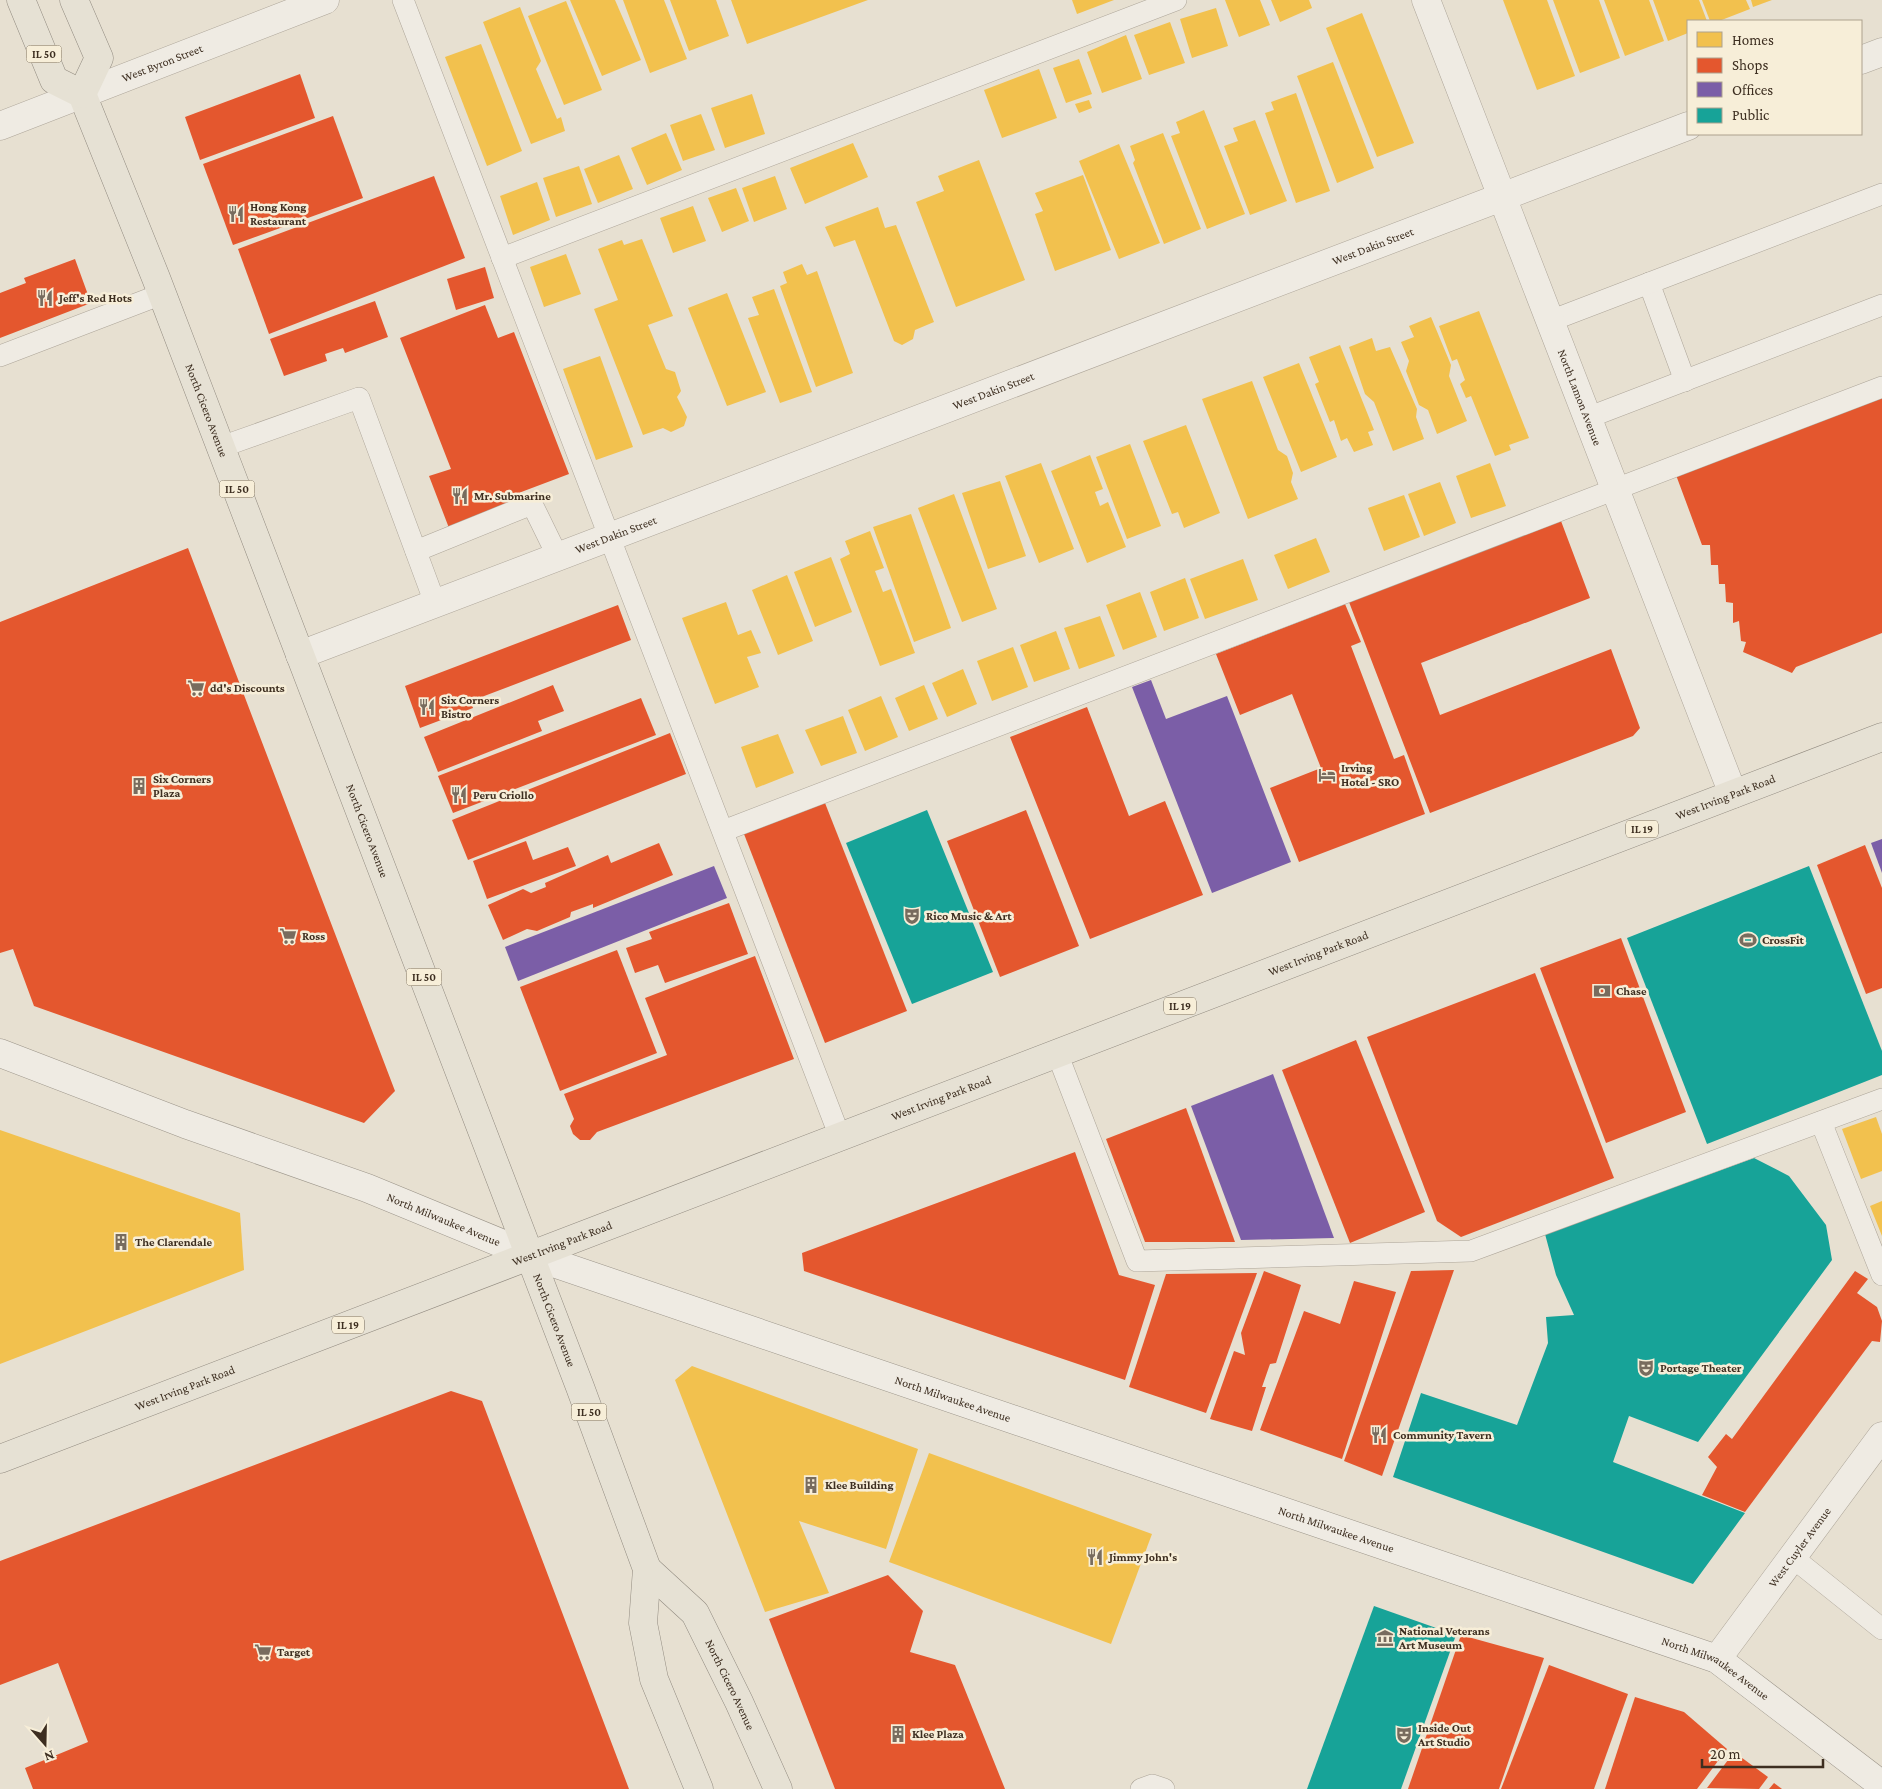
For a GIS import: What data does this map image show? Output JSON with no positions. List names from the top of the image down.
{
  "streets": {
    "main road": [
      "IL 50",
      "North Cicero Avenue",
      "West Irving Park Road",
      "IL 19"
    ],
    "street": [
      "West Byron Street",
      "West Dakin Street",
      "North Lamon Avenue",
      "North Milwaukee Avenue",
      "West Cuyler Avenue"
    ]
  },
  "crossings": [
    ["IL 50", "West Byron Street"],
    ["IL 50", "North Cicero Avenue"],
    ["West Byron Street", "North Cicero Avenue"],
    ["West Dakin Street", "North Lamon Avenue"],
    ["West Dakin Street", "North Cicero Avenue"],
    ["North Lamon Avenue", "West Irving Park Road"],
    ["North Cicero Avenue", "West Irving Park Road"],
    ["North Cicero Avenue", "North Milwaukee Avenue"],
    ["West Irving Park Road", "North Milwaukee Avenue"],
    ["North Milwaukee Avenue", "West Cuyler Avenue"]
  ],
  "places": {
    "restaurant": [
      "Hong Kong Restaurant",
      "Jeff's Red Hots",
      "Mr. Submarine",
      "Six Corners Bistro",
      "Peru Criollo",
      "Community Tavern",
      "Jimmy John's"
    ],
    "supermarket": ["dd's Discounts", "Ross", "Target"],
    "hotel": ["Irving Hotel - SRO"],
    "building": [
      "Six Corners Plaza",
      "The Clarendale",
      "Klee Building",
      "Klee Plaza"
    ],
    "theatre": ["Rico Music & Art", "Portage Theater", "Inside Out Art Studio"],
    "sports": ["CrossFit"],
    "bank": ["Chase"],
    "museum": ["National Veterans Art Museum"]
  },
  "legend": [
    "Homes",
    "Shops",
    "Offices",
    "Public"
  ],
  "scale_bar": "20 m",
  "north": "bottom"
}
